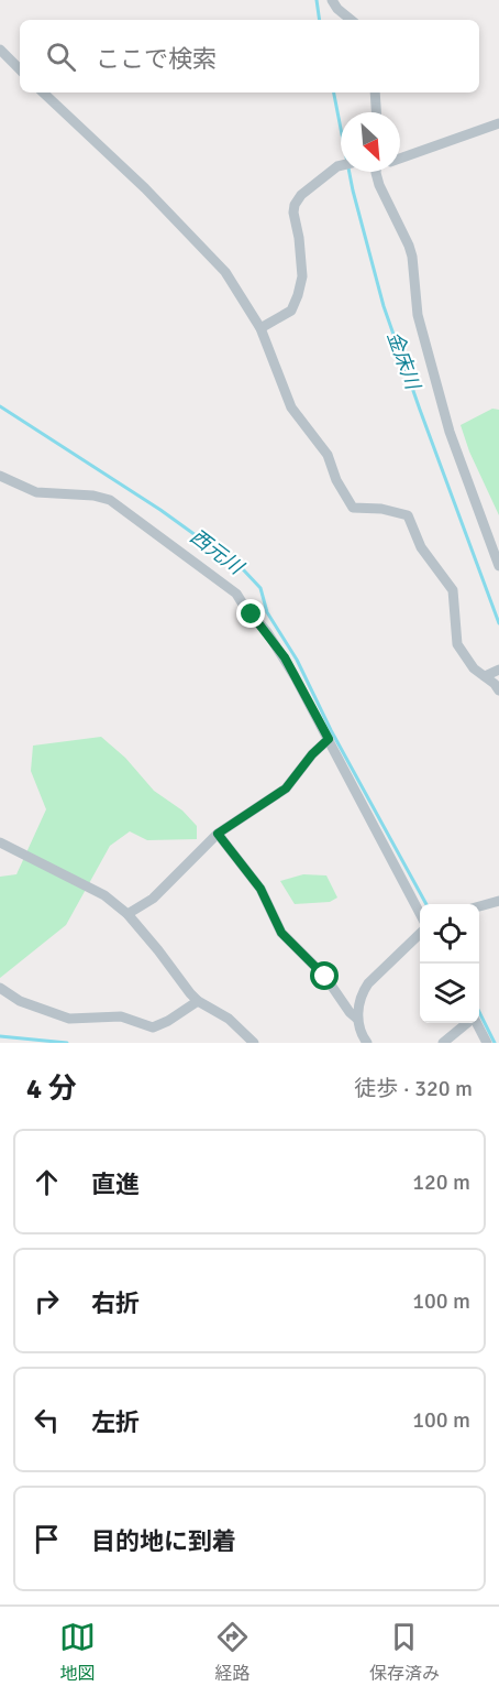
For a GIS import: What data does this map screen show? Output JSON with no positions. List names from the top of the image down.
{
  "water": ["金床川", "西元川"],
  "north": "bottom right",
  "page": {
    "search": "ここで検索",
    "heading": ["4 分", "徒歩 · 320 m"],
    "list": [
      ["直進", "120 m"],
      ["右折", "100 m"],
      ["左折", "100 m"],
      "目的地に到着"
    ],
    "nav": ["地図", "経路", "保存済み"]
  }
}
